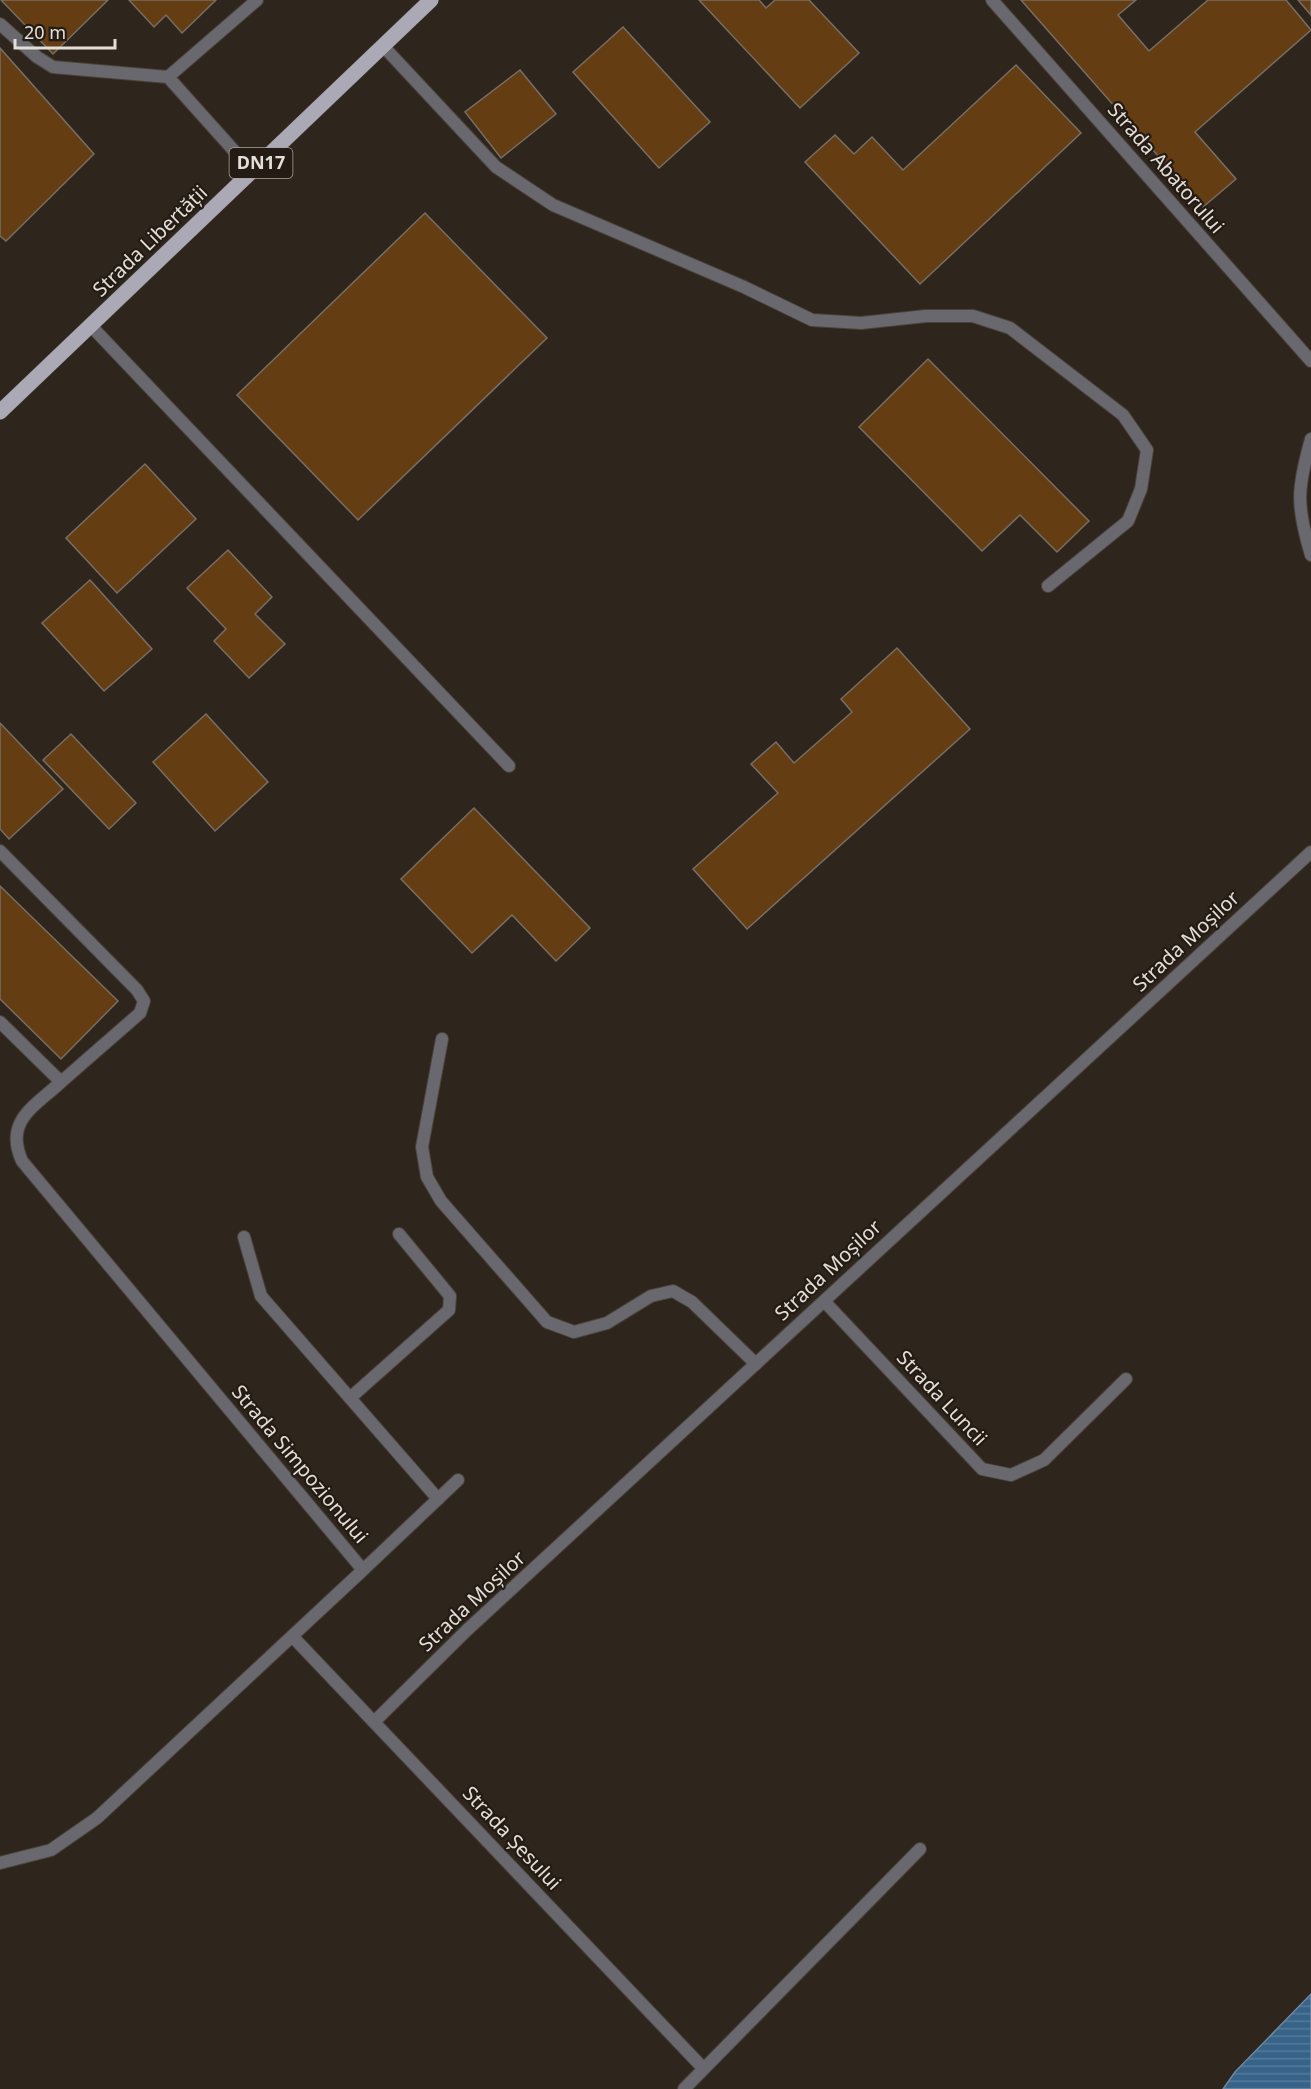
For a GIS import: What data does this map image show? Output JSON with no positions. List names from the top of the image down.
{
  "streets": {
    "main road": ["DN17", "Strada Libertății"],
    "street": [
      "Strada Abatorului",
      "Strada Moșilor",
      "Strada Luncii",
      "Strada Simpozionului",
      "Strada Șesului"
    ]
  },
  "crossings": [
    ["Strada Moșilor", "Strada Luncii"],
    ["Strada Moșilor", "Strada Șesului"],
    ["Strada Simpozionului", "Strada Șesului"]
  ],
  "scale_bar": "20 m"
}
